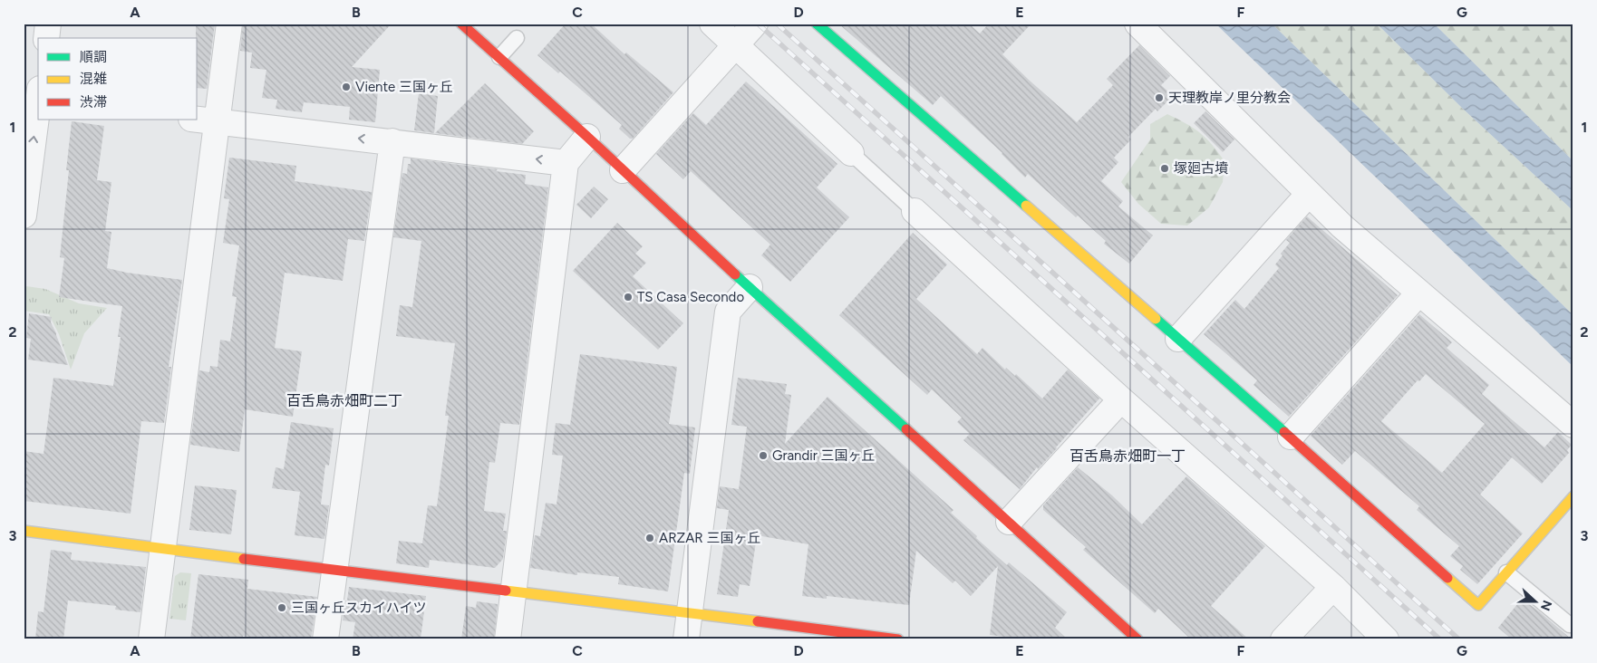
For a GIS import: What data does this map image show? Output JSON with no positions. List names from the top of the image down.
{
  "districts": ["百舌鳥赤畑町二丁", "百舌鳥赤畑町一丁"],
  "places": [
    "Viente 三国ヶ丘",
    "天理教岸ノ里分教会",
    "塚廻古墳",
    "TS Casa Secondo",
    "Grandir 三国ヶ丘",
    "ARZAR 三国ヶ丘",
    "三国ヶ丘スカイハイツ"
  ],
  "legend": ["順調", "混雑", "渋滞"],
  "north": "right",
  "grid": {
    "columns": [
      "A",
      "B",
      "C",
      "D",
      "E",
      "F",
      "G"
    ],
    "rows": ["1", "2", "3"]
  }
}
